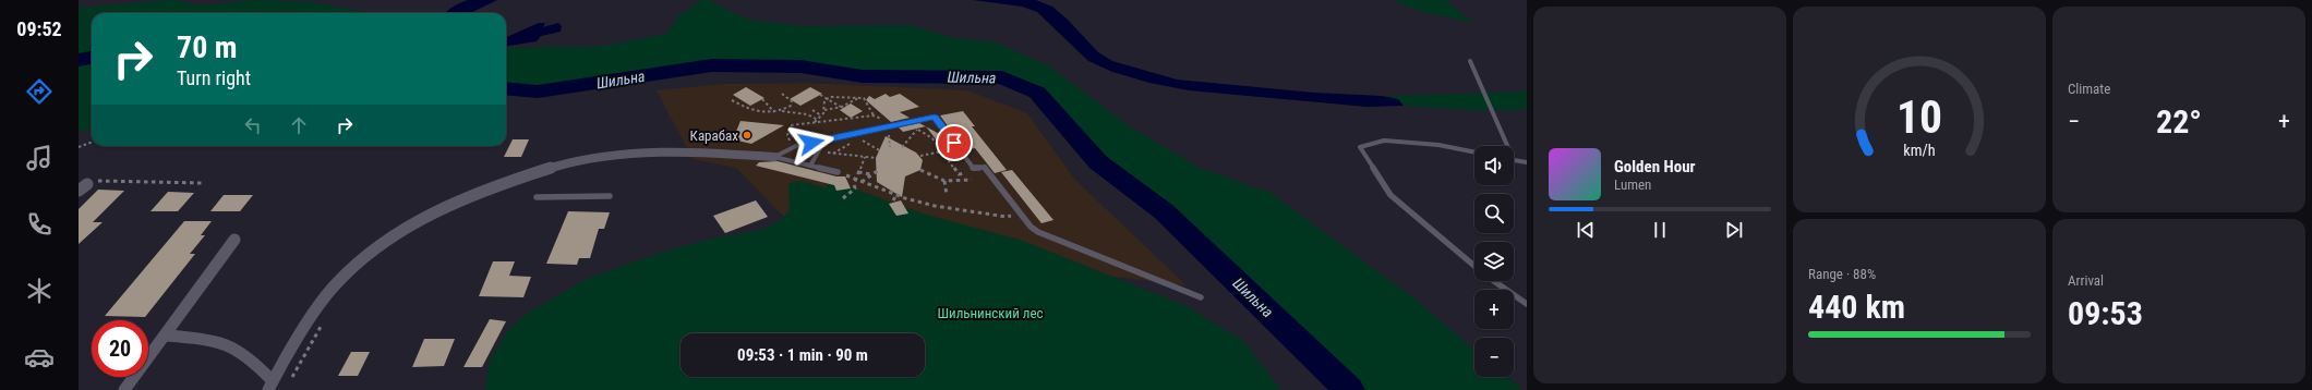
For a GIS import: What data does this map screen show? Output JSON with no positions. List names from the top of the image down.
{
  "water": ["Шильна"],
  "parks": ["Шильнинский лес"],
  "places": ["Карабах"],
  "page": {
    "tabs": "09:52",
    "tile": [
      "Climate",
      ["Range · 88%", "440 km"],
      ["Arrival", "09:53"]
    ],
    "turn": ["70 m", "Turn right"],
    "heat": ["−", "22°", "+"],
    "map_buttons": ["+", "−"],
    "song": ["Golden Hour", "Lumen"],
    "limit": "20",
    "trip": "09:53 · 1 min · 90 m",
    "gauge": ["10", "km/h"]
  }
}
